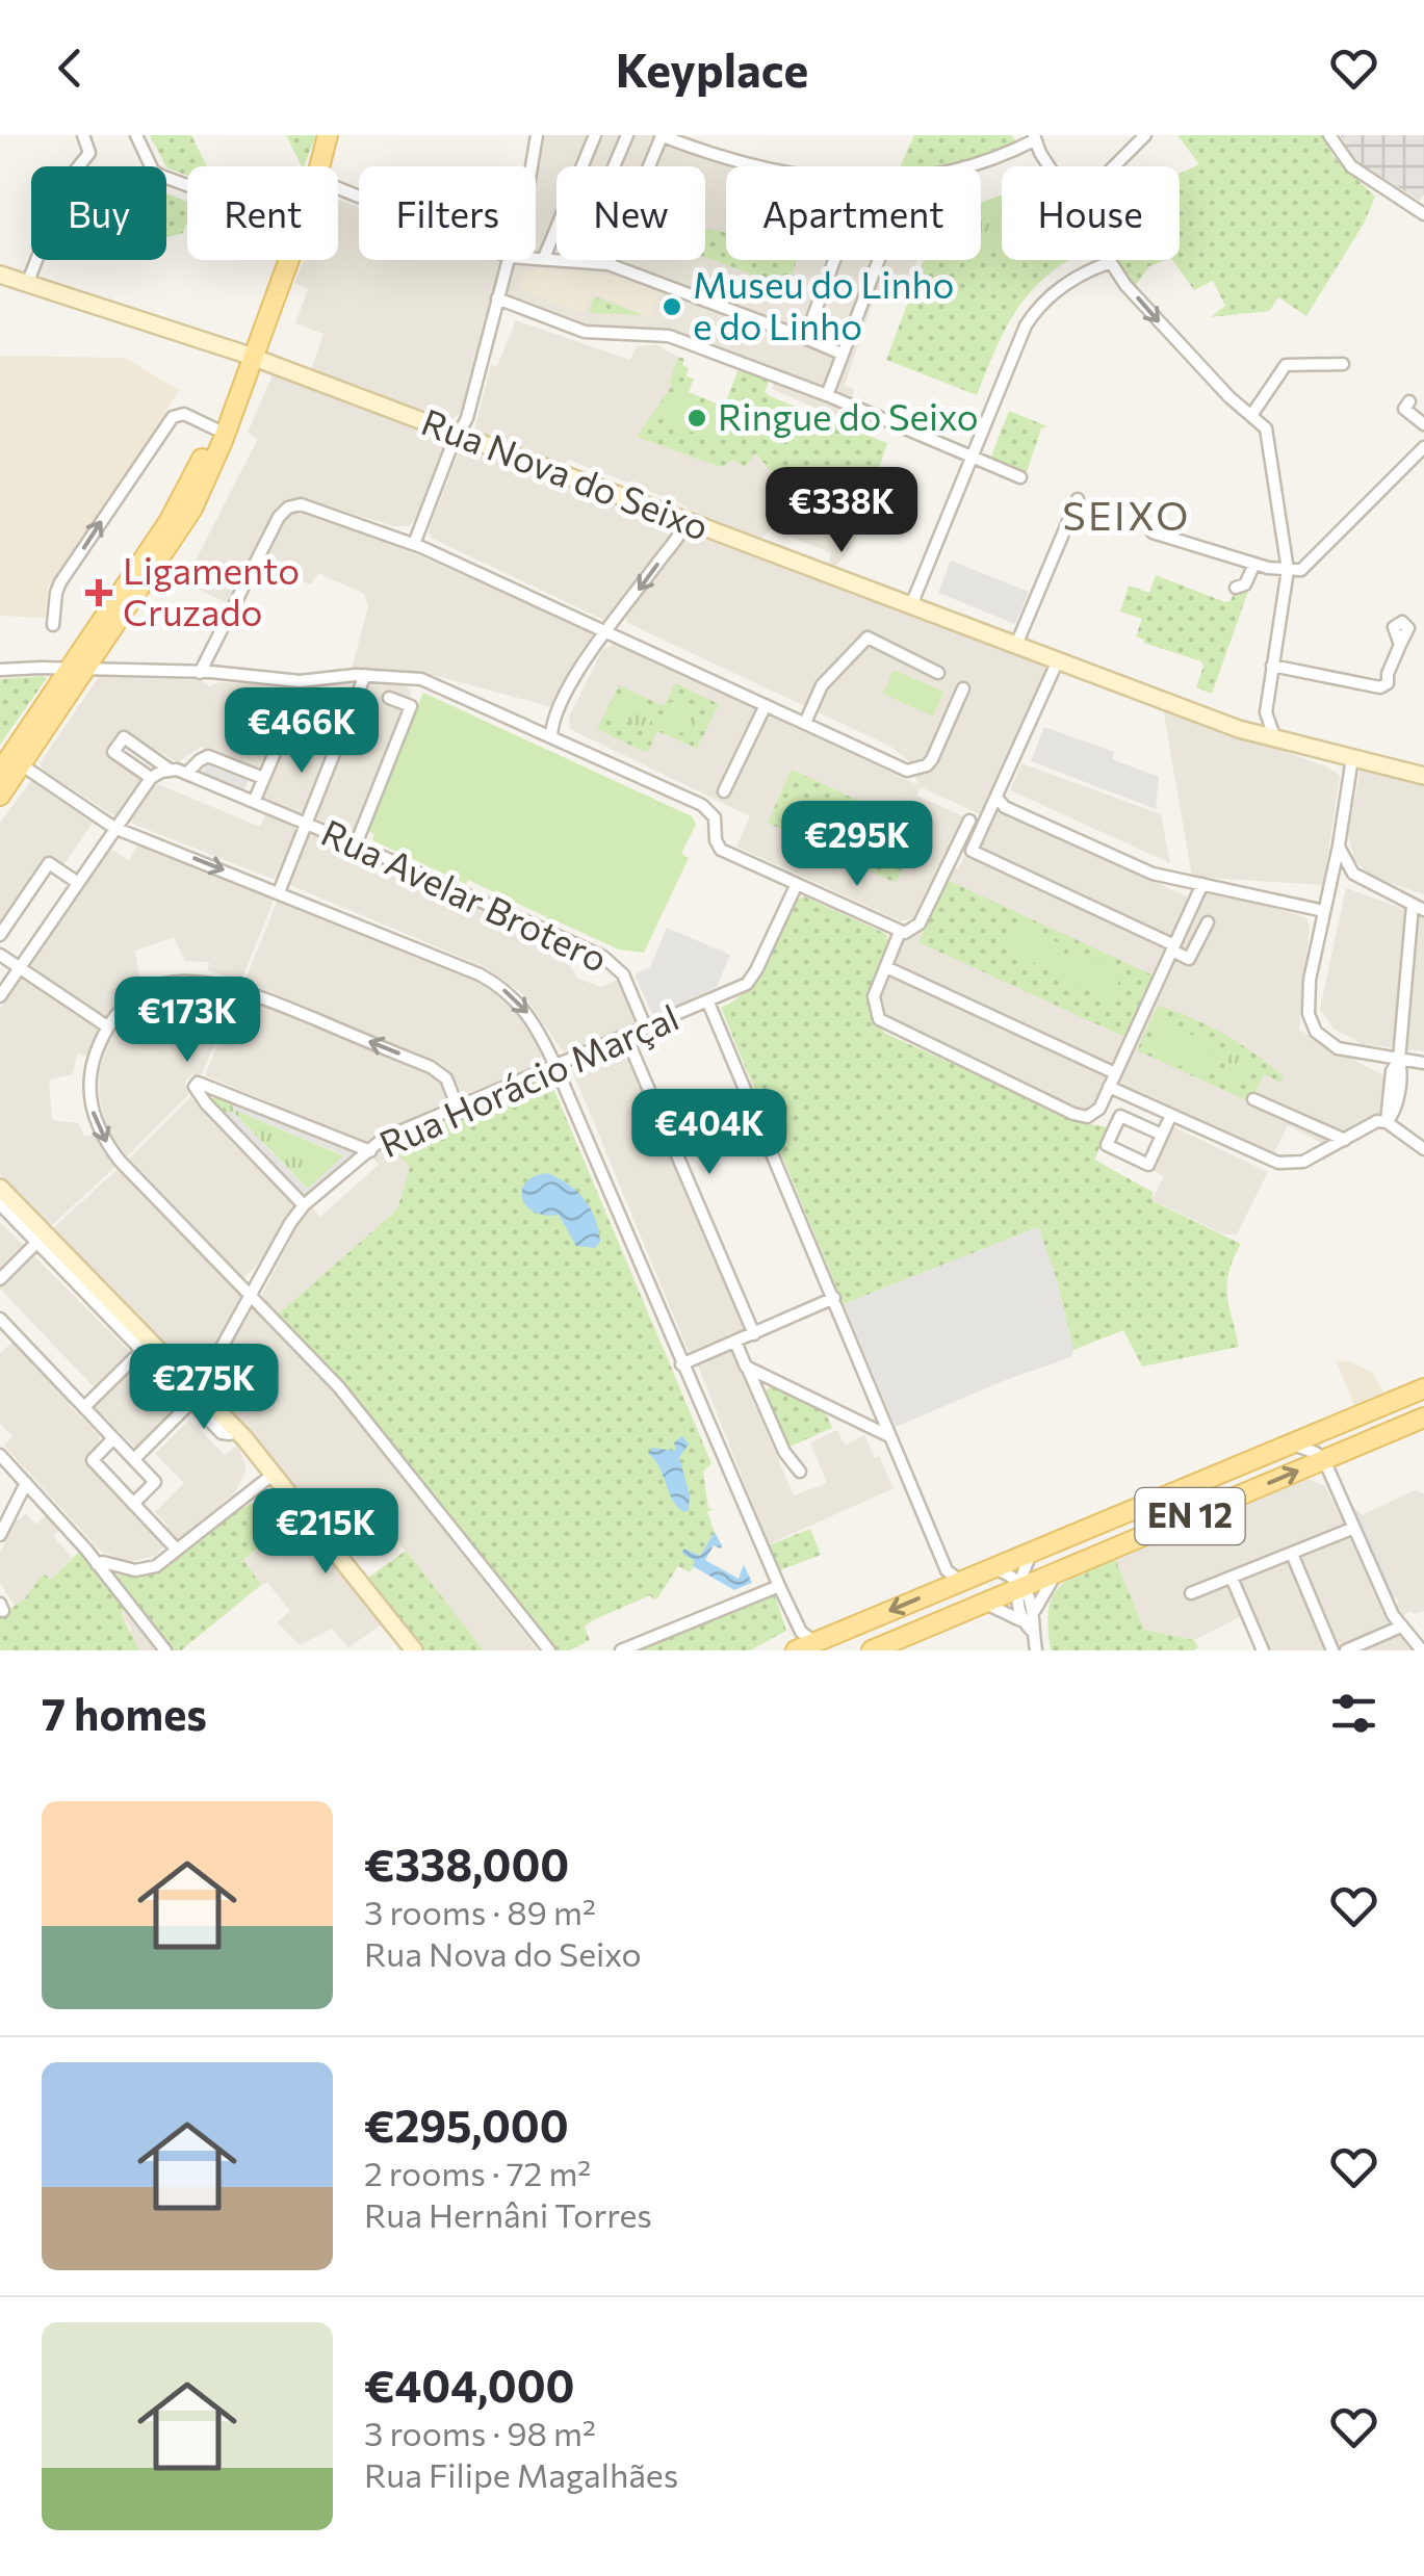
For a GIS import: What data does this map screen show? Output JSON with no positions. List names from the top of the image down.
{
  "streets": {
    "main road": ["Rua Nova do Seixo", "EN 12"],
    "street": ["Rua Avelar Brotero", "Rua Horácio Marçal"]
  },
  "crossings": [
    ["Rua Avelar Brotero", "Rua Horácio Marçal"]
  ],
  "districts": ["SEIXO"],
  "places": {
    "other": ["Museu do Linho e do Linho", "Ringue do Seixo"],
    "health": ["Ligamento Cruzado"]
  },
  "page": {
    "header": "Keyplace",
    "chip": [
      "Buy",
      "Rent",
      "Filters",
      "New",
      "Apartment",
      "House"
    ],
    "price": [
      "€338K",
      "€466K",
      "€295K",
      "€173K",
      "€404K",
      "€275K",
      "€215K"
    ],
    "heading": "7 homes",
    "list": [
      {
        "name": "€338,000",
        "note": "3 rooms · 89 m² · Rua Nova do Seixo"
      },
      {
        "name": "€295,000",
        "note": "2 rooms · 72 m² · Rua Hernâni Torres"
      },
      {
        "name": "€404,000",
        "note": "3 rooms · 98 m² · Rua Filipe Magalhães"
      }
    ]
  }
}
